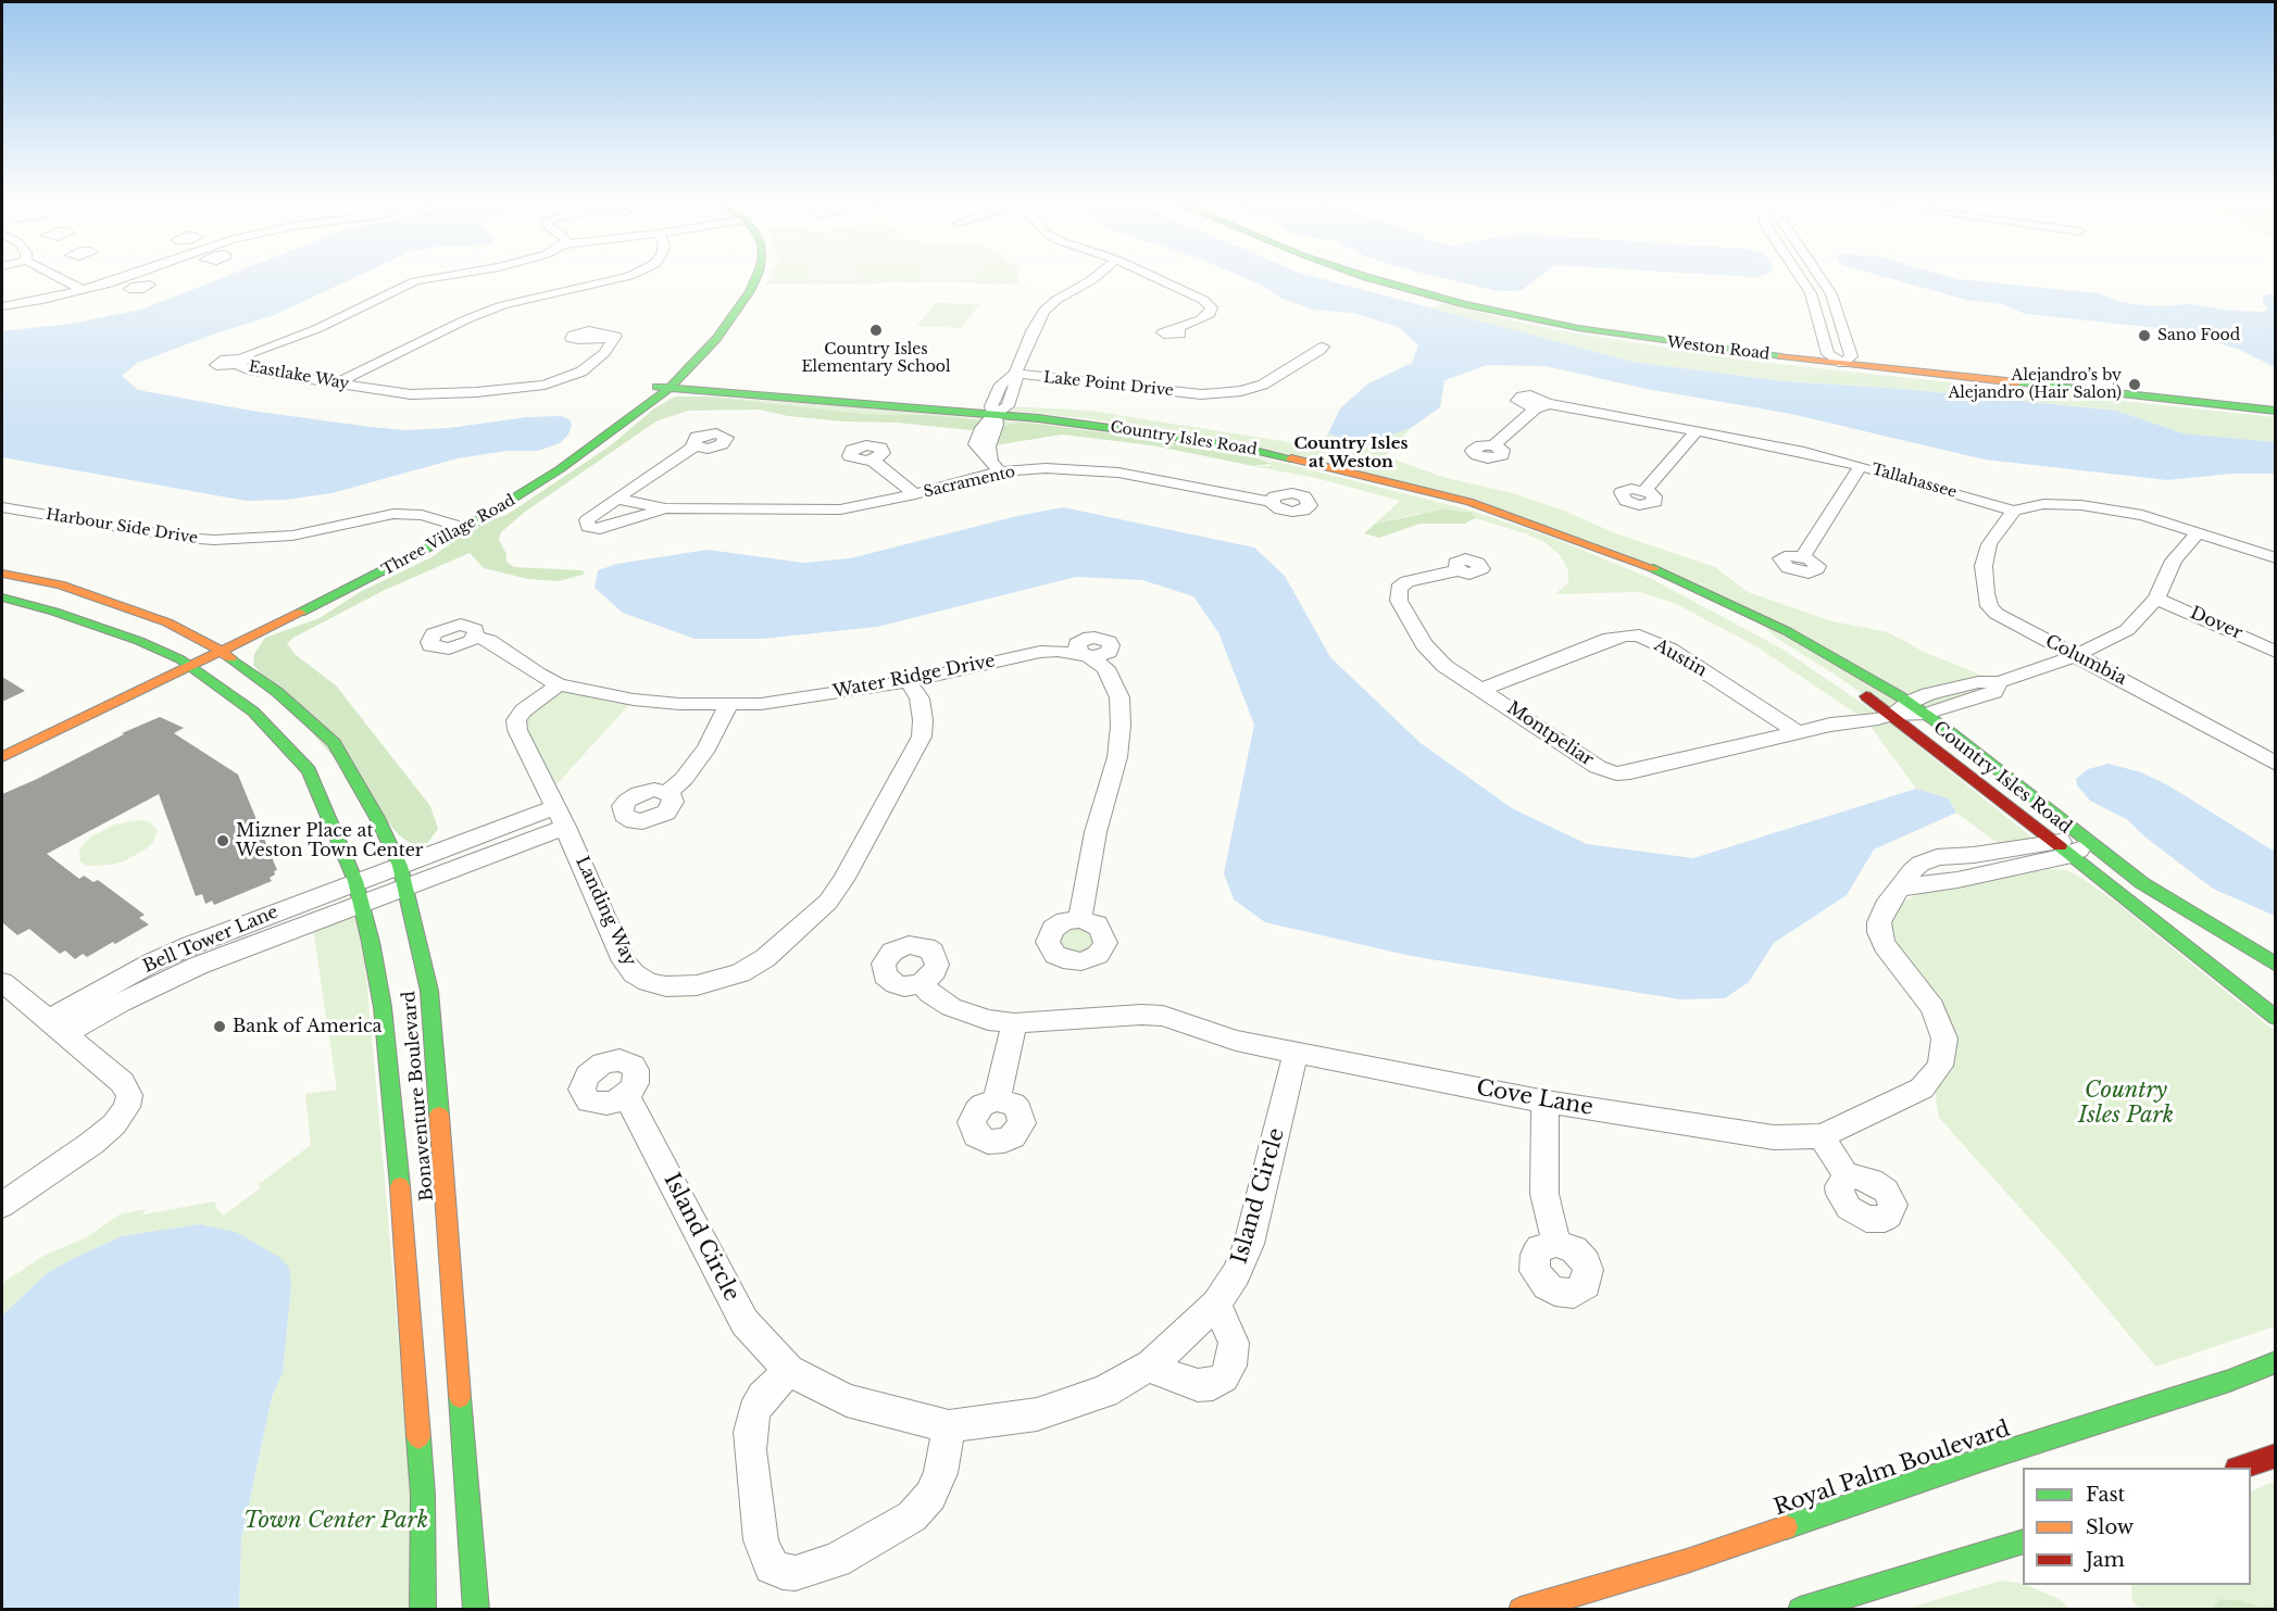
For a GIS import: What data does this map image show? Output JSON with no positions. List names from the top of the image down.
{
  "streets": {
    "main road": [
      "Weston Road",
      "Country Isles Road",
      "Three Village Road",
      "Bonaventure Boulevard",
      "Royal Palm Boulevard"
    ],
    "street": [
      "Eastlake Way",
      "Lake Point Drive",
      "Tallahassee",
      "Sacramento",
      "Harbour Side Drive",
      "Dover",
      "Austin",
      "Columbia",
      "Water Ridge Drive",
      "Montpeliar",
      "Landing Way",
      "Bell Tower Lane",
      "Cove Lane",
      "Island Circle"
    ]
  },
  "crossings": [
    ["Country Isles Road", "Three Village Road"],
    ["Country Isles Road", "Montpeliar"],
    ["Country Isles Road", "Cove Lane"],
    ["Tallahassee", "Columbia"],
    ["Harbour Side Drive", "Three Village Road"],
    ["Three Village Road", "Bonaventure Boulevard"],
    ["Austin", "Montpeliar"],
    ["Water Ridge Drive", "Landing Way"],
    ["Bell Tower Lane", "Bonaventure Boulevard"],
    ["Cove Lane", "Island Circle"]
  ],
  "districts": ["Country Isles at Weston"],
  "parks": ["Country Isles Park", "Town Center Park"],
  "places": [
    "Country Isles Elementary School",
    "Sano Food",
    "Alejandro’s by Alejandro (Hair Salon)",
    "Mizner Place at Weston Town Center",
    "Bank of America"
  ],
  "legend": ["Fast", "Slow", "Jam"]
}
